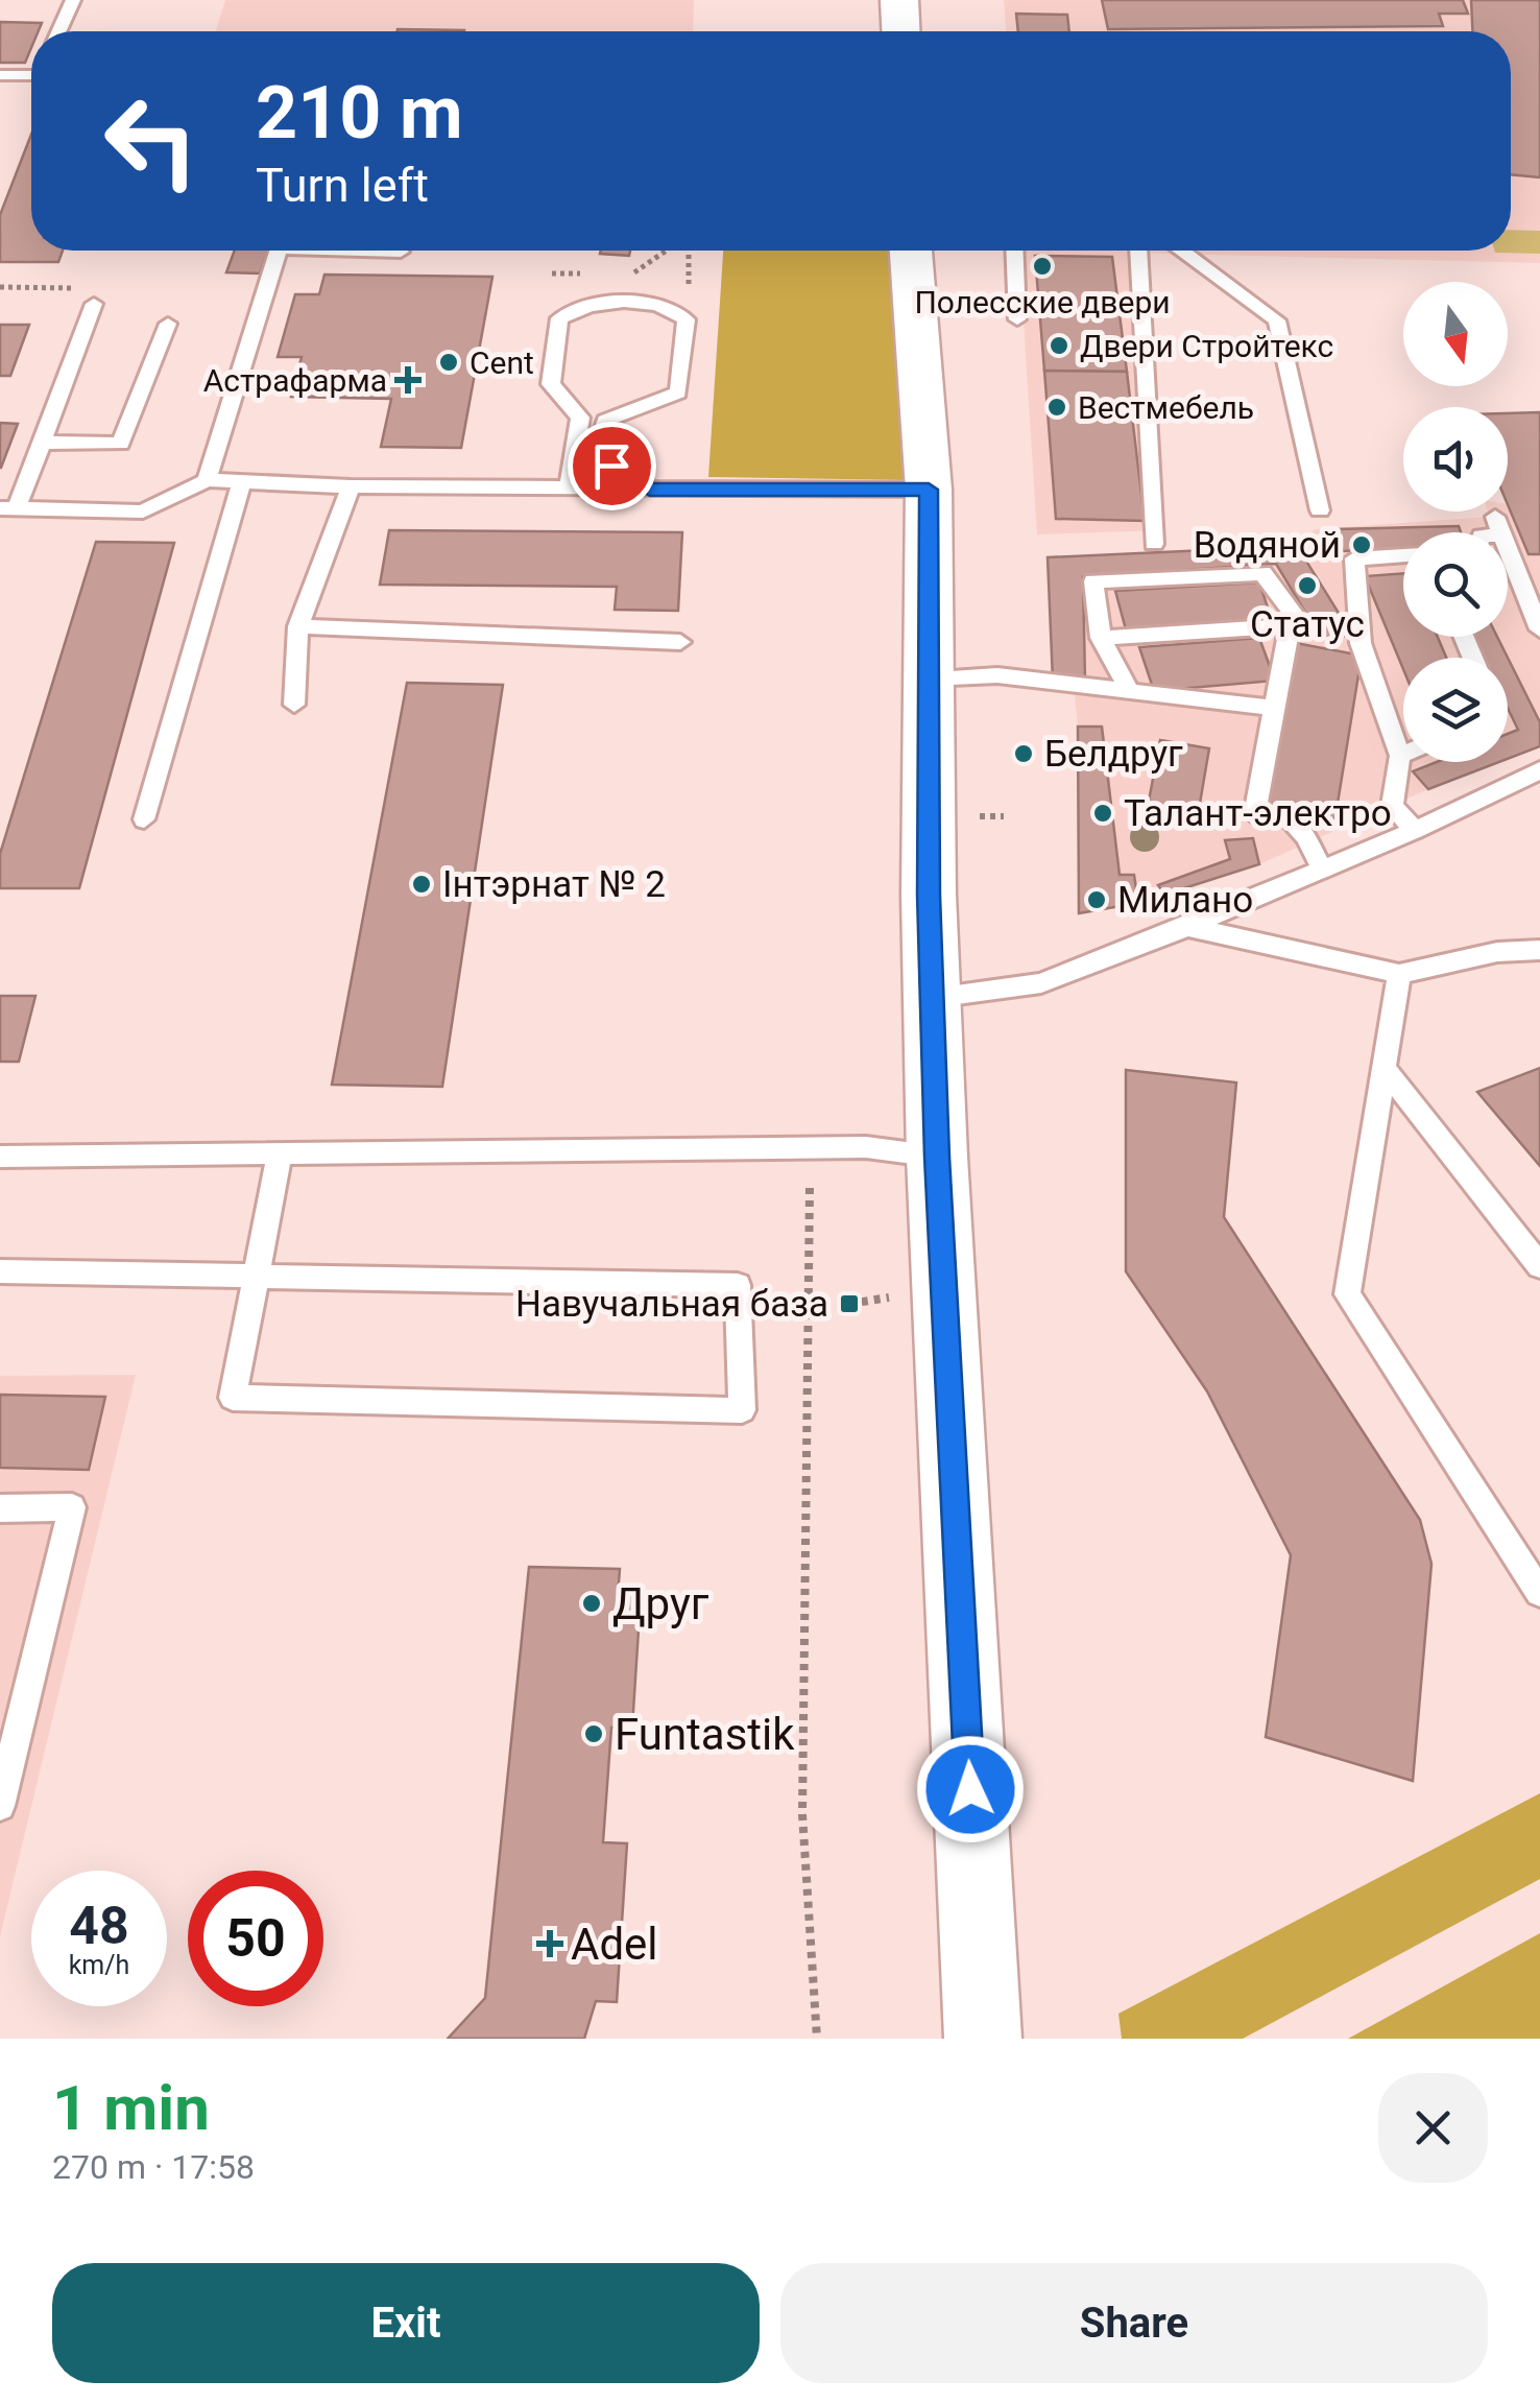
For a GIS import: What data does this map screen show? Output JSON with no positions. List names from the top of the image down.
{
  "places": {
    "other": [
      "Полесские двери",
      "Двери Стройтекс",
      "Cent",
      "Вестмебель",
      "Водяной",
      "Статус",
      "Белдруг",
      "Талант-электро",
      "Інтэрнат № 2",
      "Милано",
      "Друг",
      "Funtastik"
    ],
    "health": ["Астрафарма", "Adel"],
    "transit": ["Навучальная база"]
  },
  "north": "bottom",
  "page": {
    "turn": ["210 m", "Turn left"],
    "speed": "48 km/h",
    "limit": "50",
    "heading": ["1 min", "270 m · 17:58"],
    "buttons": ["Exit", "Share"]
  }
}
